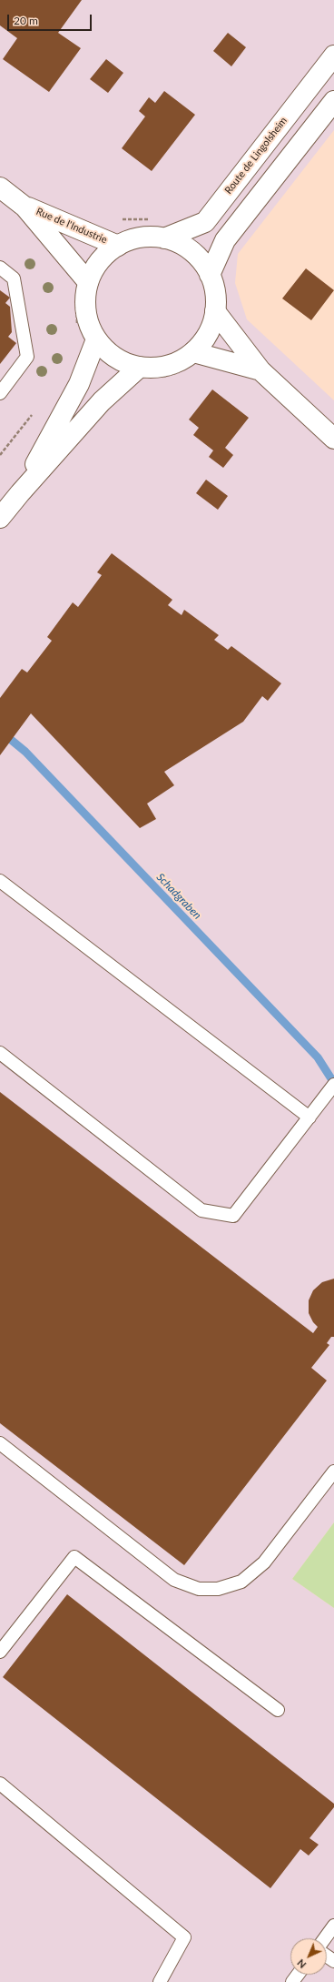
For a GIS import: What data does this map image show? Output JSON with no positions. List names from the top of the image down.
{
  "streets": {
    "main road": ["Route de Lingolsheim", "Rue de l'Industrie"]
  },
  "water": ["Schadgraben"],
  "scale_bar": "20 m",
  "north": "bottom left"
}
